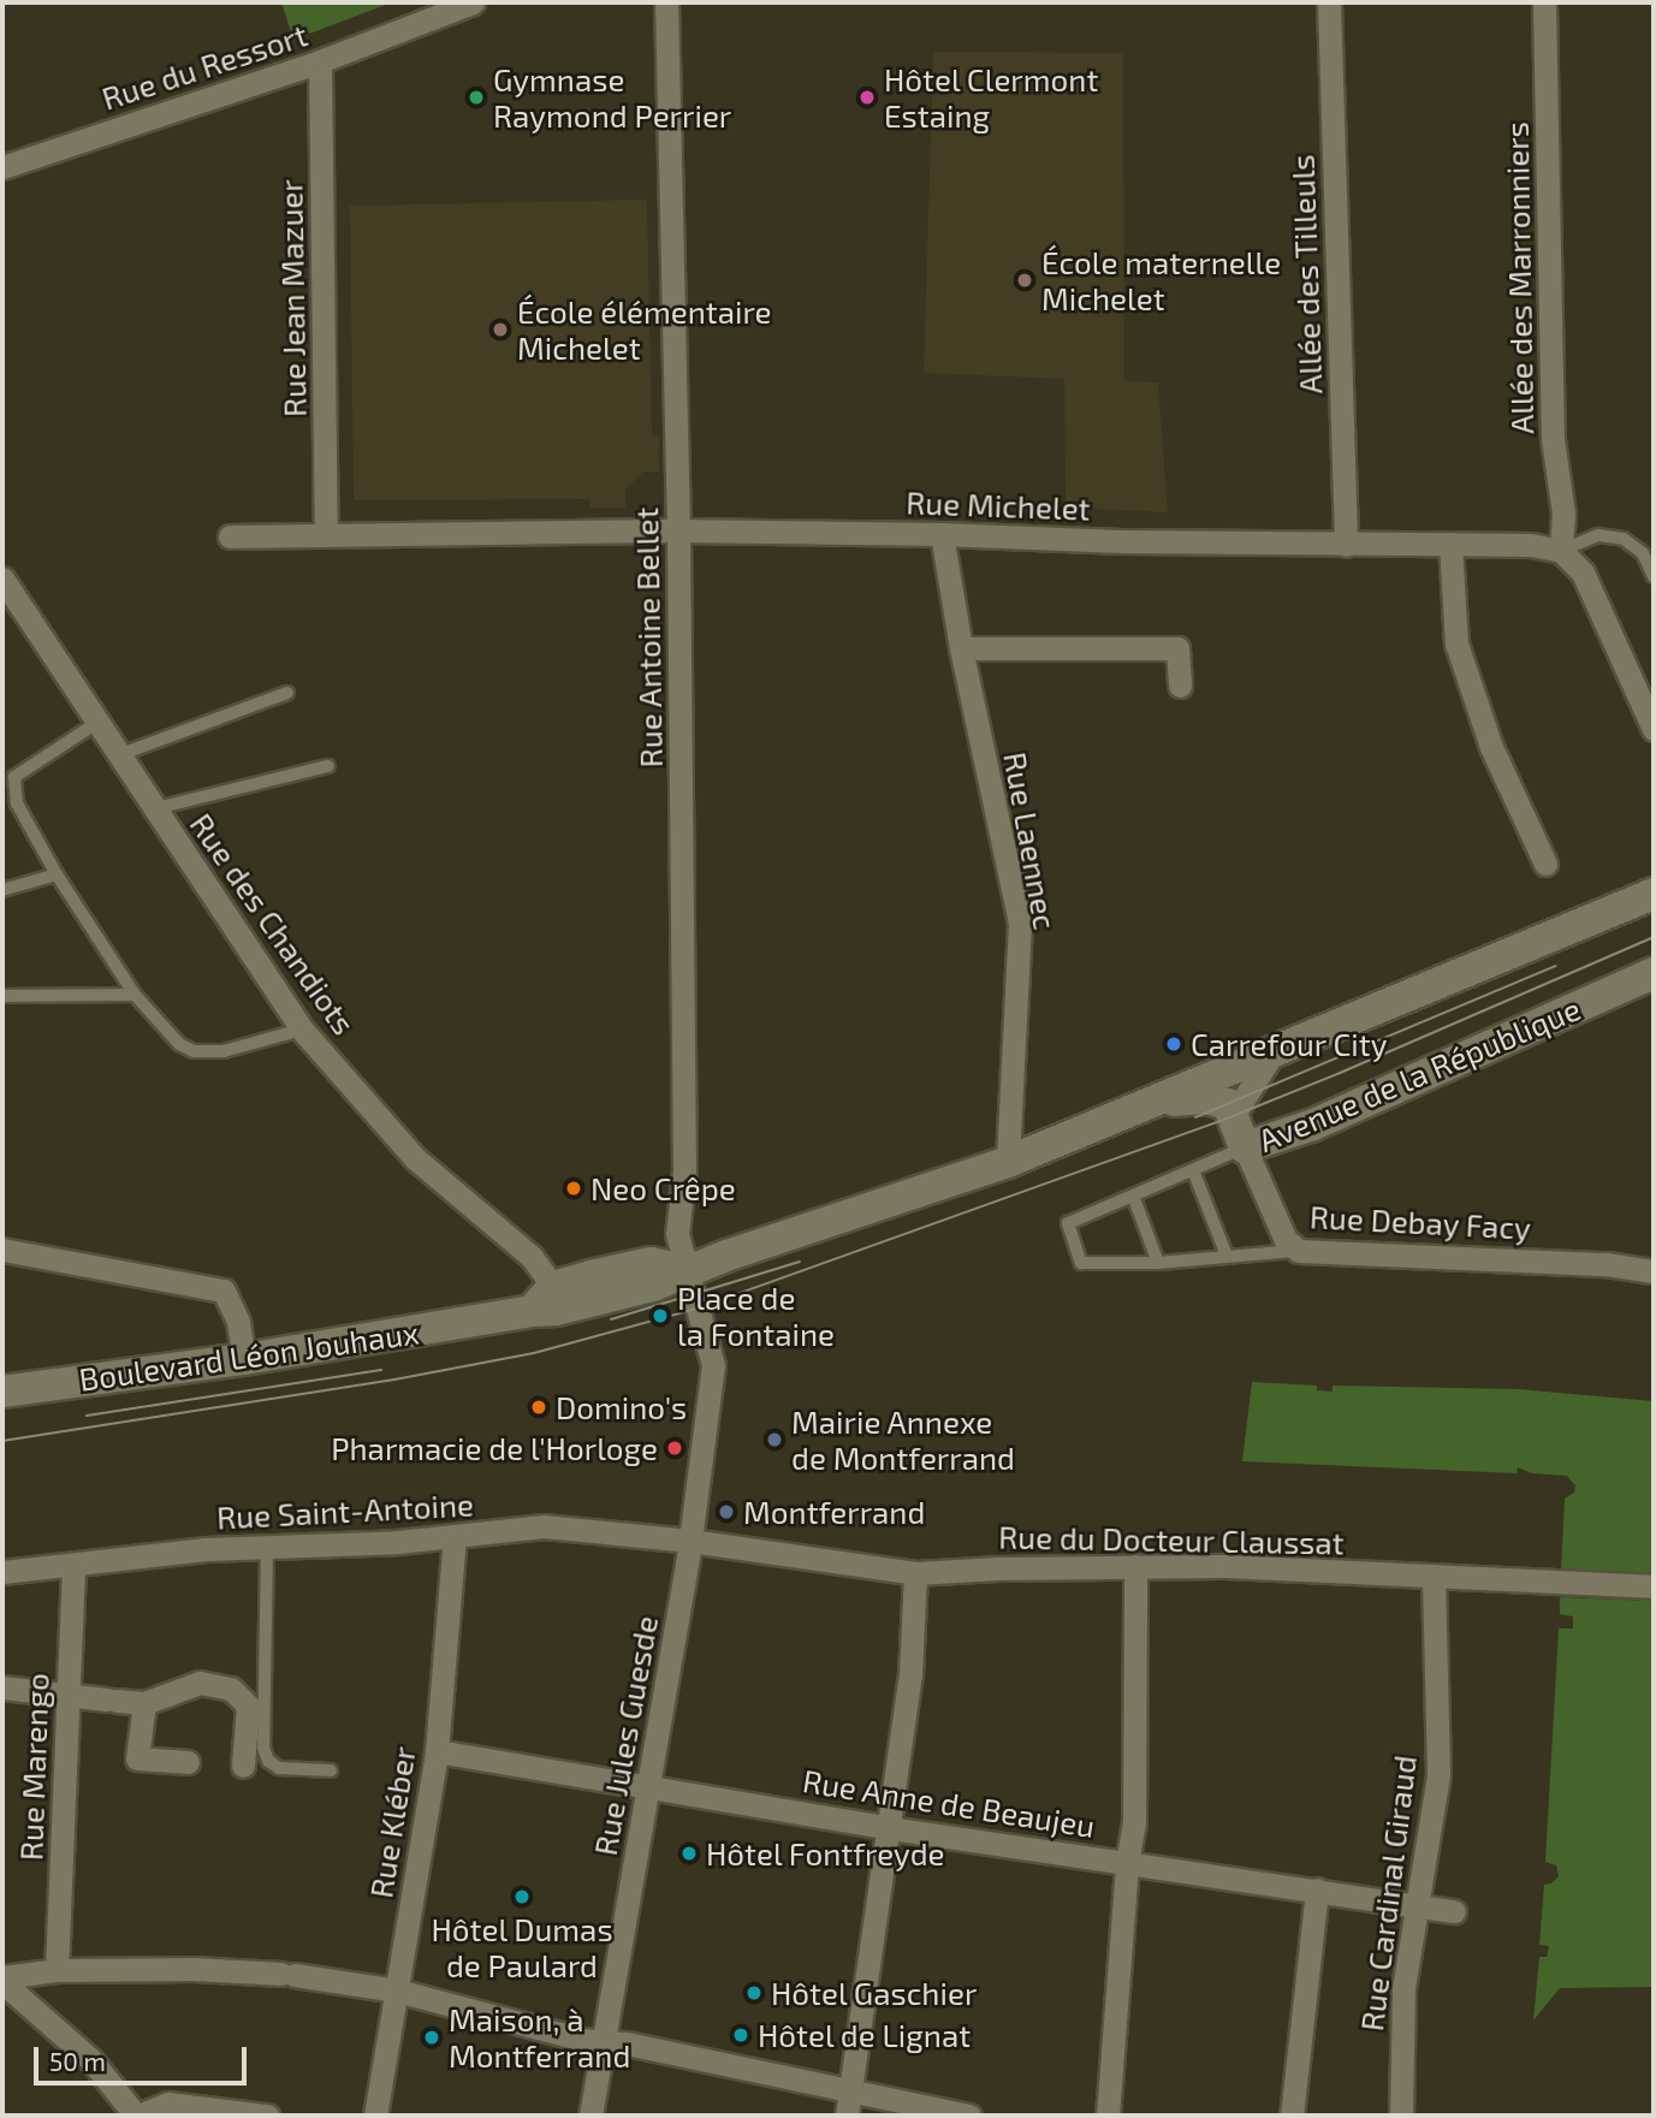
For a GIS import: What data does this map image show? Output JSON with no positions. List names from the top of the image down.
{
  "streets": {
    "main road": ["Avenue de la République", "Boulevard Léon Jouhaux"],
    "street": [
      "Rue du Ressort",
      "Allée des Tilleuls",
      "Allée des Marronniers",
      "Rue Jean Mazuer",
      "Rue Michelet",
      "Rue Antoine Bellet",
      "Rue Laennec",
      "Rue des Chandiots",
      "Rue Debay Facy",
      "Rue Saint-Antoine",
      "Rue du Docteur Claussat",
      "Rue Jules Guesde",
      "Rue Marengo",
      "Rue Anne de Beaujeu",
      "Rue Kléber",
      "Rue Cardinal Giraud"
    ]
  },
  "crossings": [
    ["Rue du Ressort", "Rue Jean Mazuer"],
    ["Allée des Tilleuls", "Rue Michelet"],
    ["Allée des Marronniers", "Rue Michelet"],
    ["Rue Jean Mazuer", "Rue Michelet"],
    ["Rue Michelet", "Rue Antoine Bellet"],
    ["Rue Michelet", "Rue Laennec"],
    ["Rue Antoine Bellet", "Avenue de la République"],
    ["Rue Antoine Bellet", "Rue Jules Guesde"],
    ["Rue Laennec", "Avenue de la République"],
    ["Rue des Chandiots", "Boulevard Léon Jouhaux"],
    ["Avenue de la République", "Rue Debay Facy"],
    ["Avenue de la République", "Rue Jules Guesde"],
    ["Rue Saint-Antoine", "Rue du Docteur Claussat"],
    ["Rue Saint-Antoine", "Rue Jules Guesde"],
    ["Rue Saint-Antoine", "Rue Marengo"],
    ["Rue Saint-Antoine", "Rue Kléber"],
    ["Rue du Docteur Claussat", "Rue Jules Guesde"],
    ["Rue du Docteur Claussat", "Rue Cardinal Giraud"],
    ["Rue Jules Guesde", "Rue Anne de Beaujeu"],
    ["Rue Anne de Beaujeu", "Rue Kléber"],
    ["Rue Anne de Beaujeu", "Rue Cardinal Giraud"]
  ],
  "places": [
    "Gymnase Raymond Perrier",
    "Hôtel Clermont Estaing",
    "École maternelle Michelet",
    "École élémentaire Michelet",
    "Carrefour City",
    "Neo Crêpe",
    "Place de la Fontaine",
    "Domino's",
    "Mairie Annexe de Montferrand",
    "Pharmacie de l'Horloge",
    "Montferrand",
    "Hôtel Fontfreyde",
    "Hôtel Dumas de Paulard",
    "Hôtel Gaschier",
    "Hôtel de Lignat",
    "Maison, à Montferrand"
  ],
  "scale_bar": "50 m"
}
